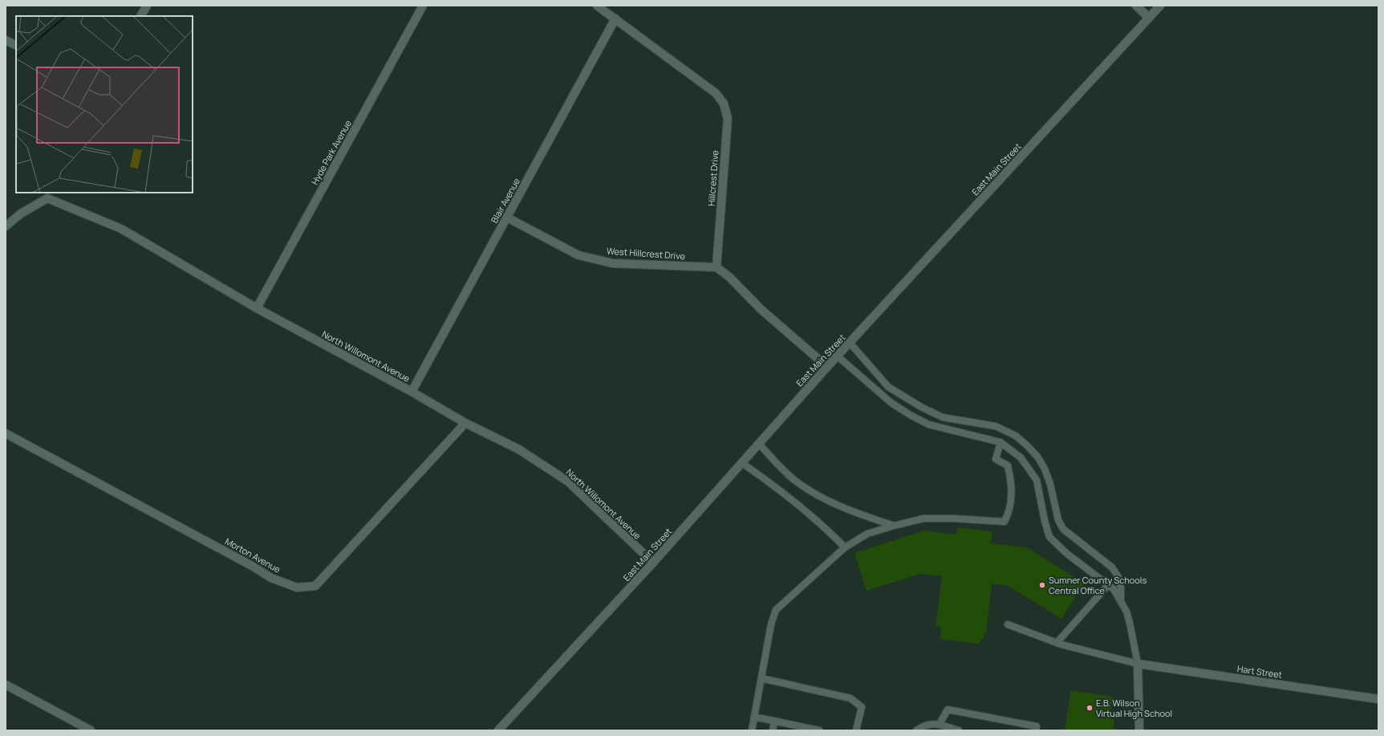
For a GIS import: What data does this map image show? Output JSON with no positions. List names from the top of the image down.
{
  "streets": {
    "street": [
      "Hyde Park Avenue",
      "East Main Street",
      "Hillcrest Drive",
      "Blair Avenue",
      "West Hillcrest Drive",
      "North Willomont Avenue",
      "Morton Avenue",
      "Hart Street"
    ]
  },
  "crossings": [
    ["Hyde Park Avenue", "North Willomont Avenue"],
    ["East Main Street", "North Willomont Avenue"],
    ["Hillcrest Drive", "Blair Avenue"],
    ["Hillcrest Drive", "West Hillcrest Drive"],
    ["Blair Avenue", "West Hillcrest Drive"],
    ["Blair Avenue", "North Willomont Avenue"],
    ["North Willomont Avenue", "Morton Avenue"]
  ],
  "places": ["Sumner County Schools Central Office", "E.B. Wilson Virtual High School"]
}
